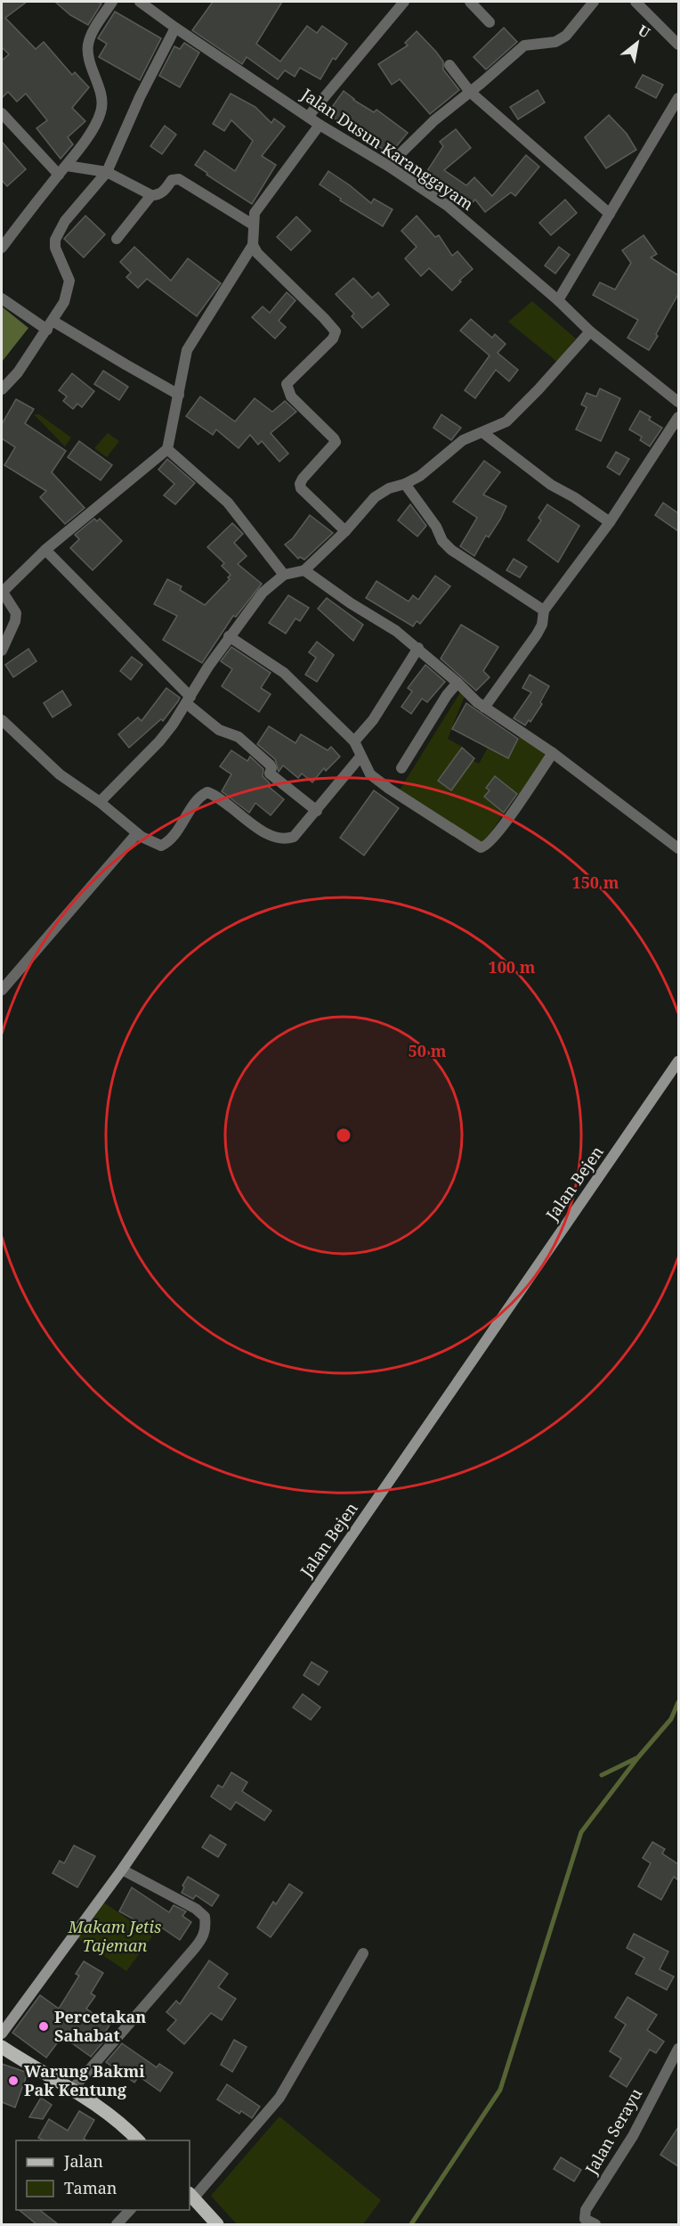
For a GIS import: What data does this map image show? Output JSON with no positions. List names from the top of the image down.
{
  "streets": {
    "street": ["Jalan Dusun Karanggayam", "Jalan Bejen", "Jalan Serayu"]
  },
  "parks": ["Makam Jetis Tajeman"],
  "places": ["Percetakan Sahabat", "Warung Bakmi Pak Kentung"],
  "legend": ["Jalan", "Taman"],
  "north": "top right",
  "rings": ["150 m", "100 m", "50 m"]
}
